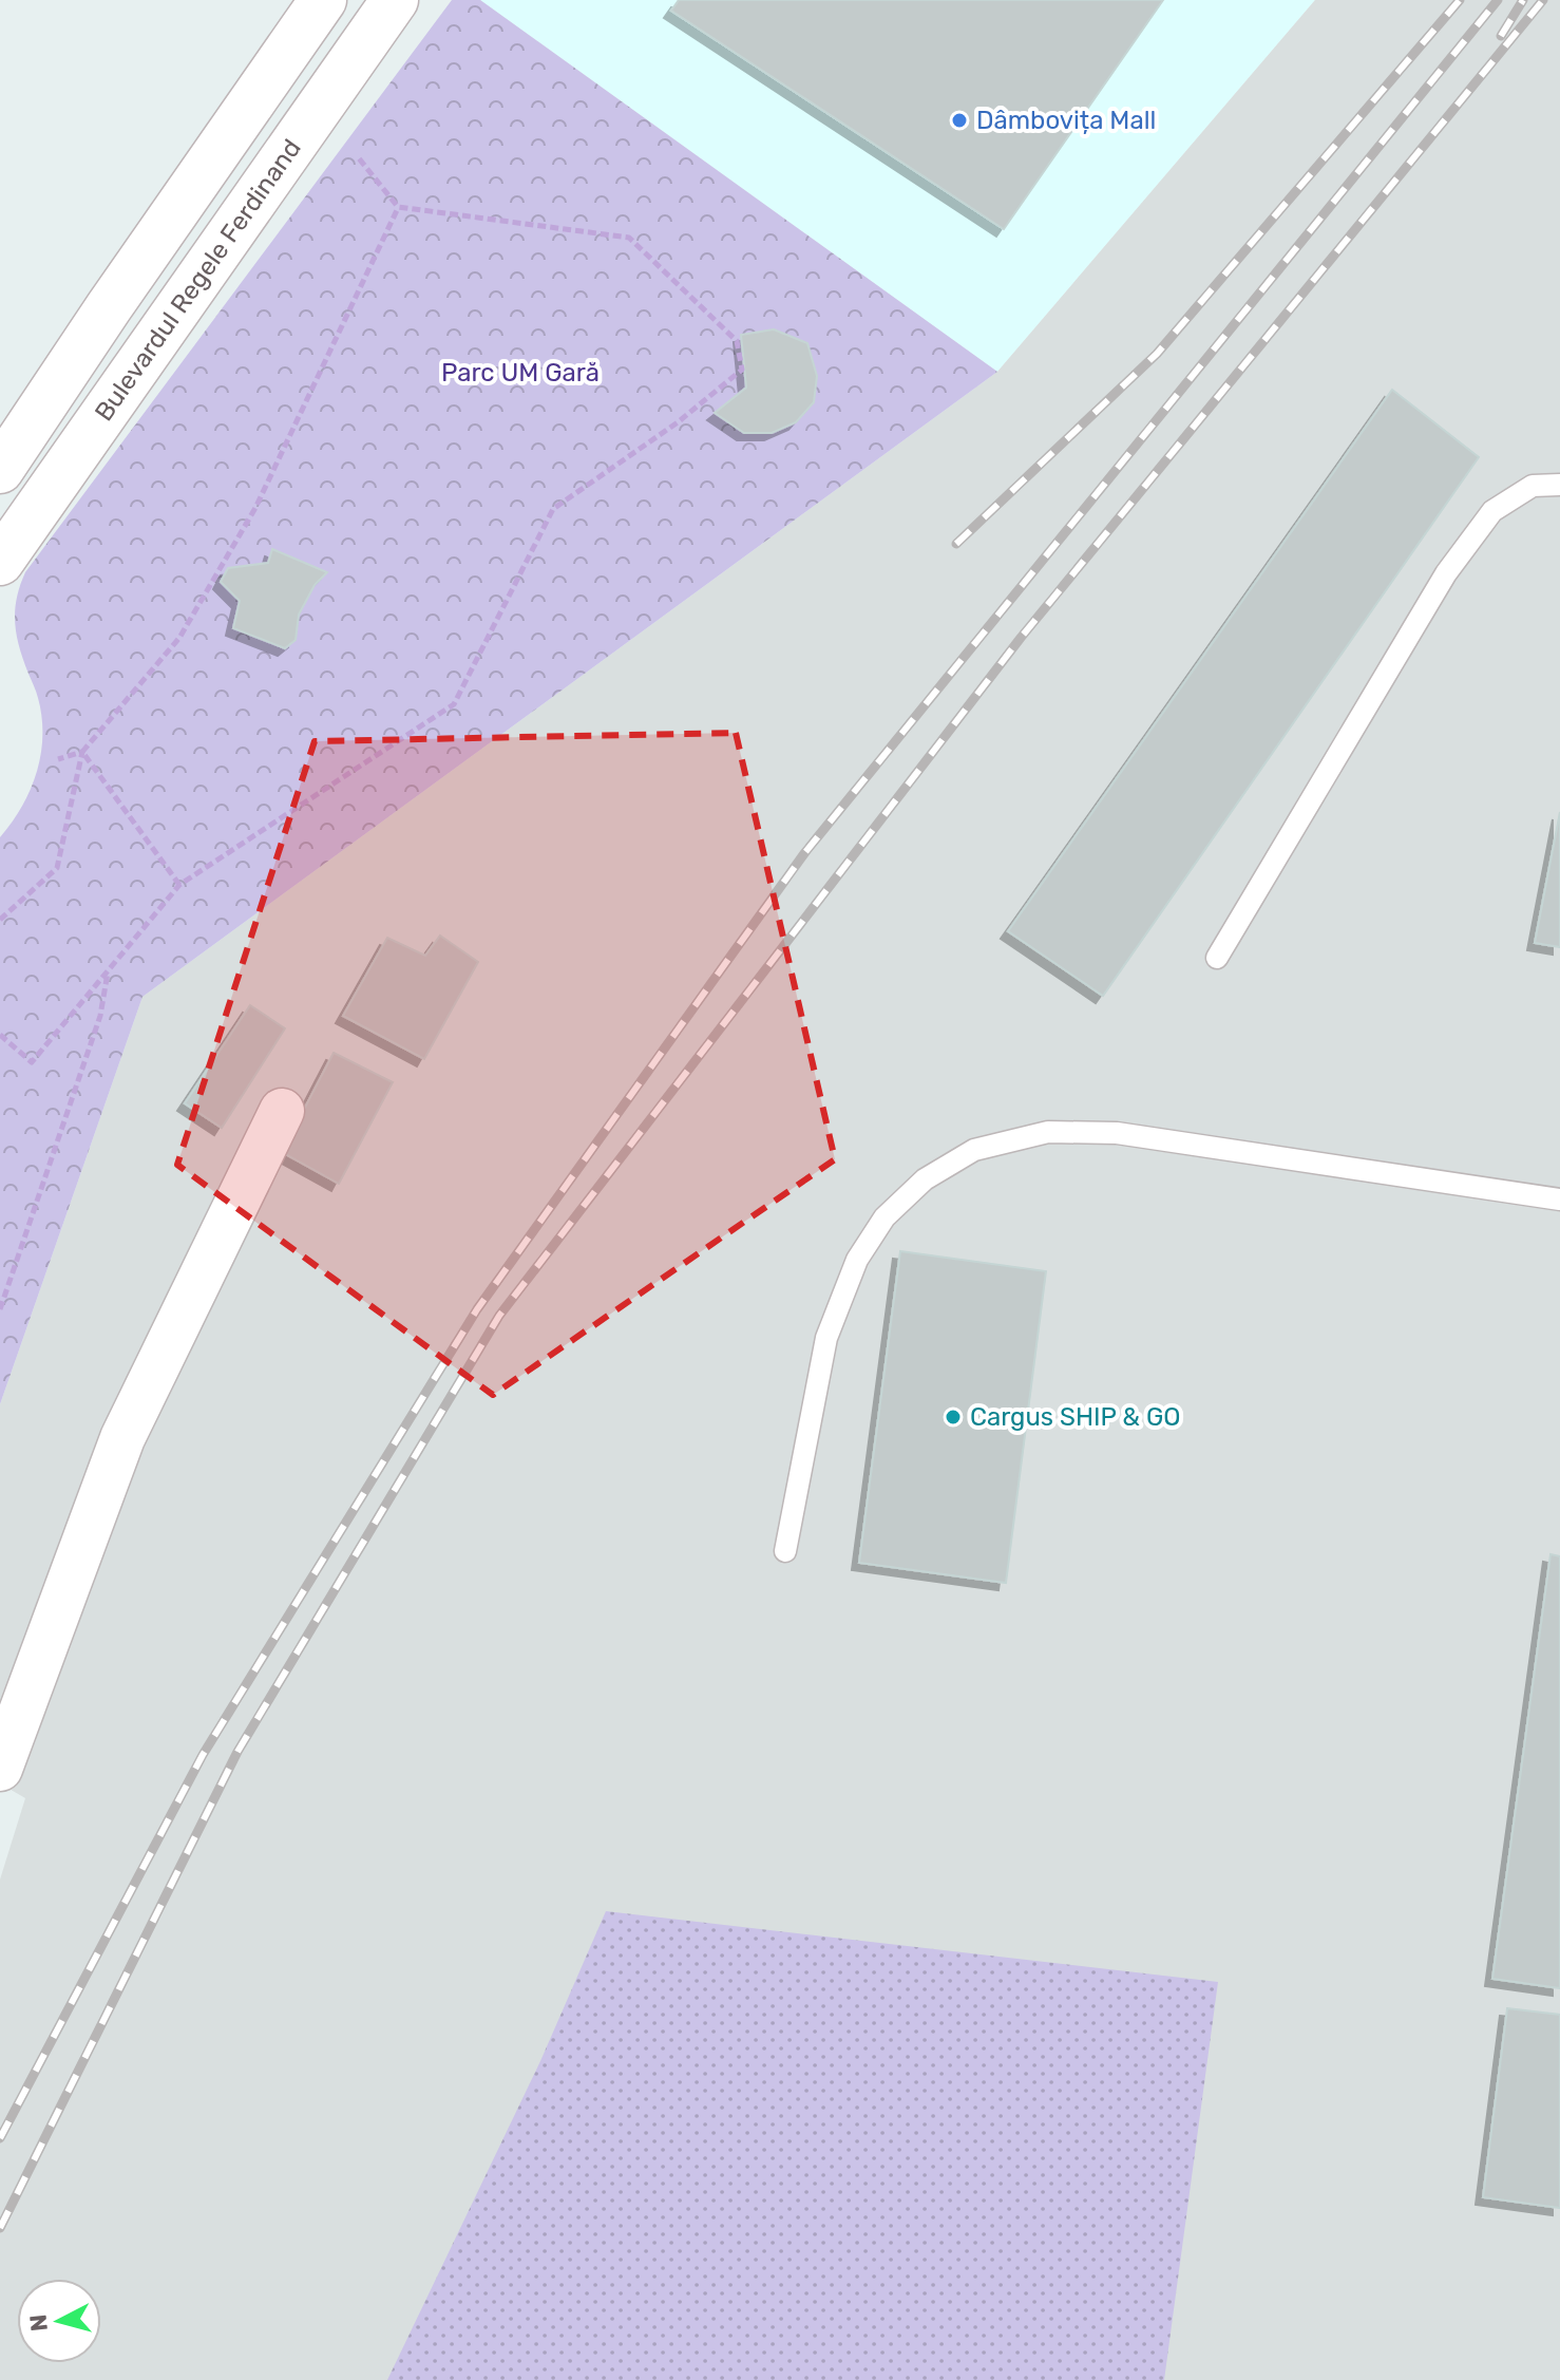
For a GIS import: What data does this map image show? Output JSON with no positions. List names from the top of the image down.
{
  "streets": {
    "main road": ["Bulevardul Regele Ferdinand"]
  },
  "parks": ["Parc UM Gară"],
  "places": ["Dâmbovița Mall", "Cargus SHIP & GO"],
  "north": "left"
}
